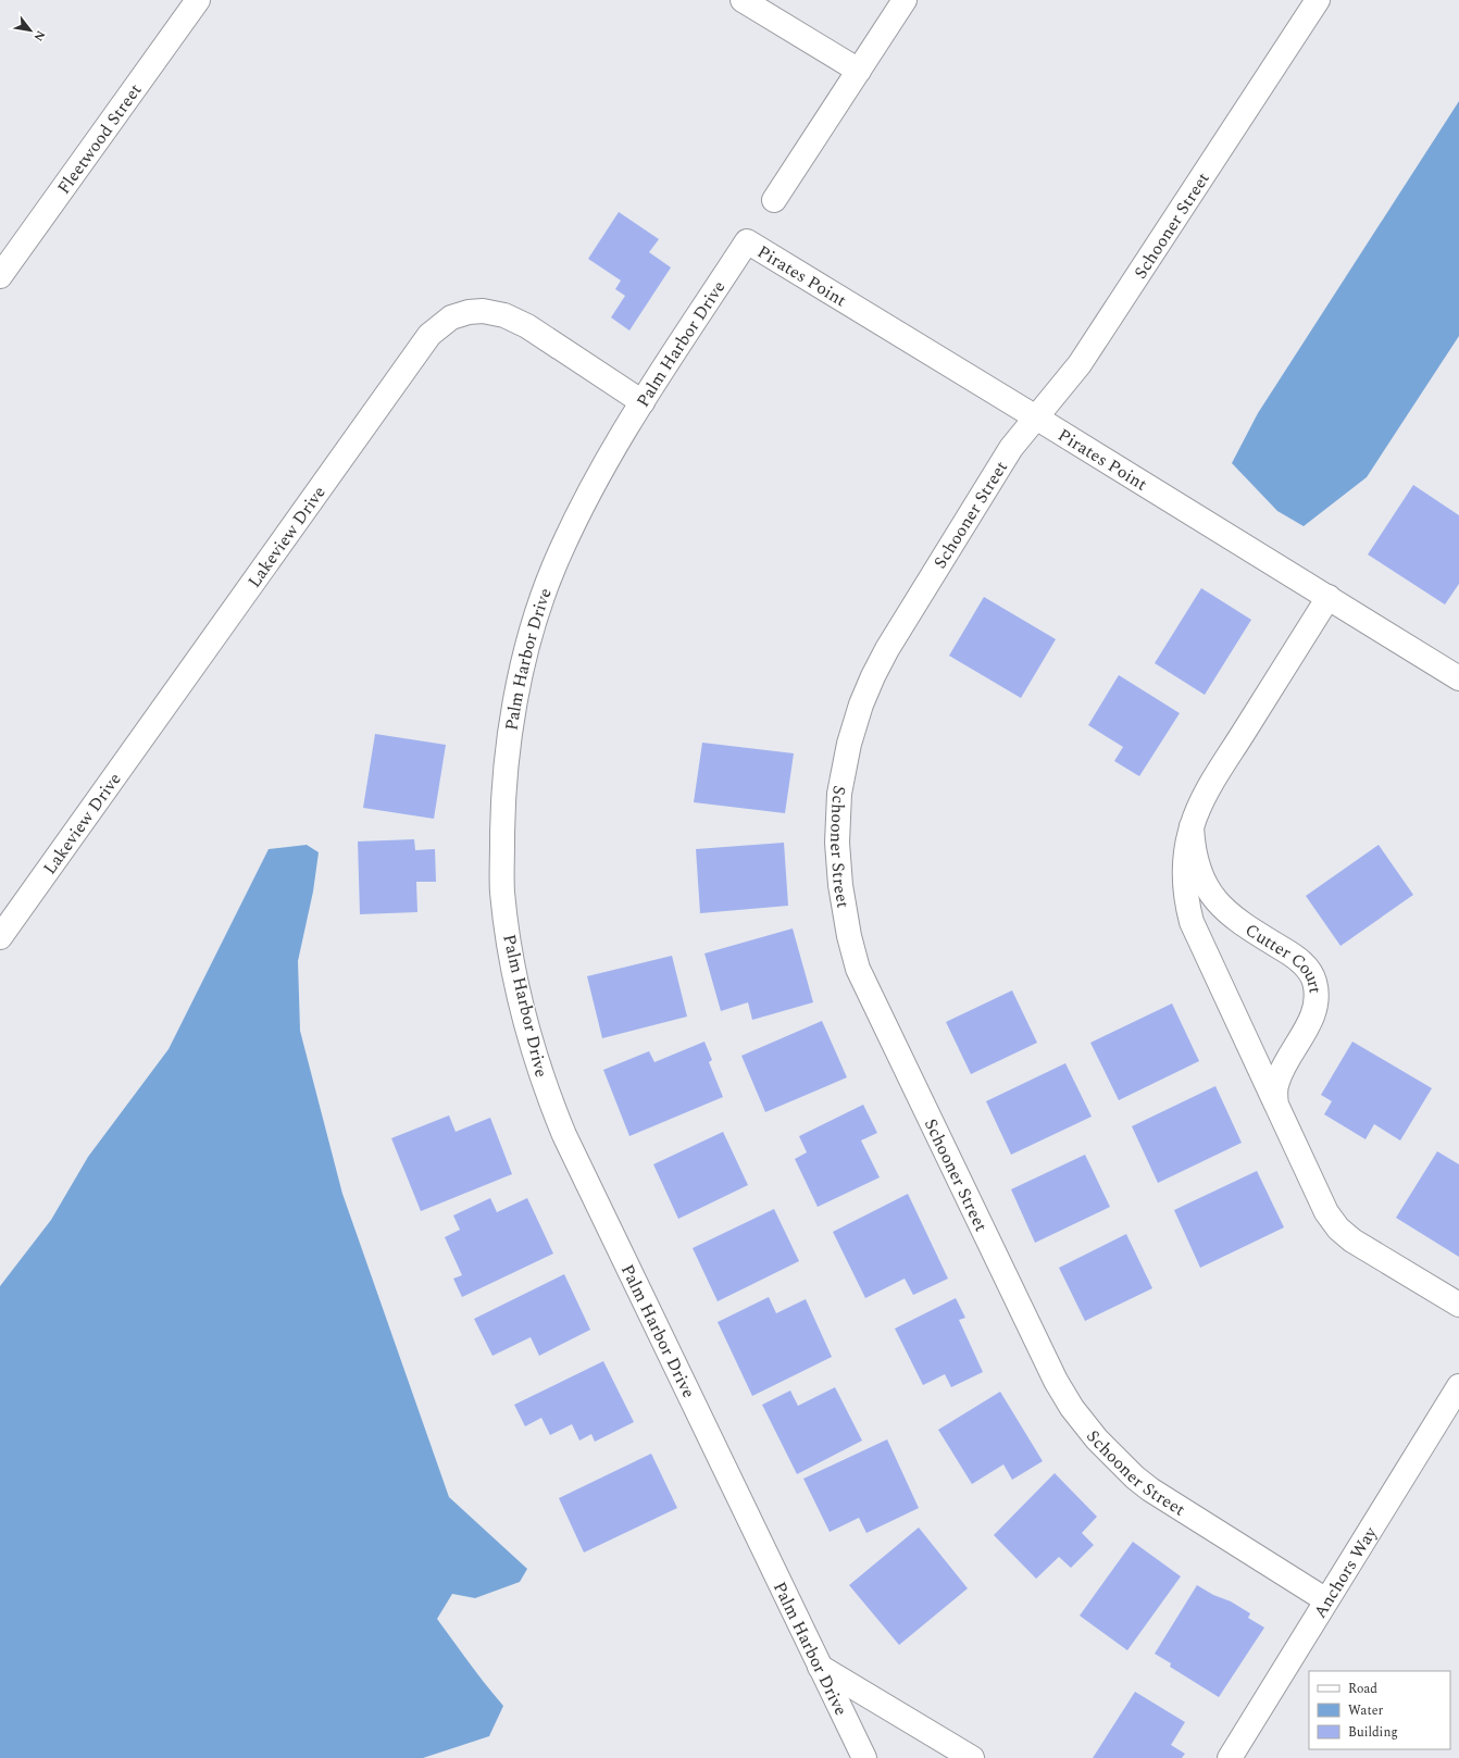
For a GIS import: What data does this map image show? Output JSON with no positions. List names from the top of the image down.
{
  "streets": {
    "street": [
      "Fleetwood Street",
      "Schooner Street",
      "Pirates Point",
      "Palm Harbor Drive",
      "Lakeview Drive",
      "Cutter Court",
      "Anchors Way"
    ]
  },
  "crossings": [
    ["Schooner Street", "Pirates Point"],
    ["Schooner Street", "Anchors Way"],
    ["Pirates Point", "Palm Harbor Drive"],
    ["Pirates Point", "Cutter Court"],
    ["Palm Harbor Drive", "Lakeview Drive"]
  ],
  "legend": ["Road", "Water", "Building"],
  "north": "bottom right"
}
